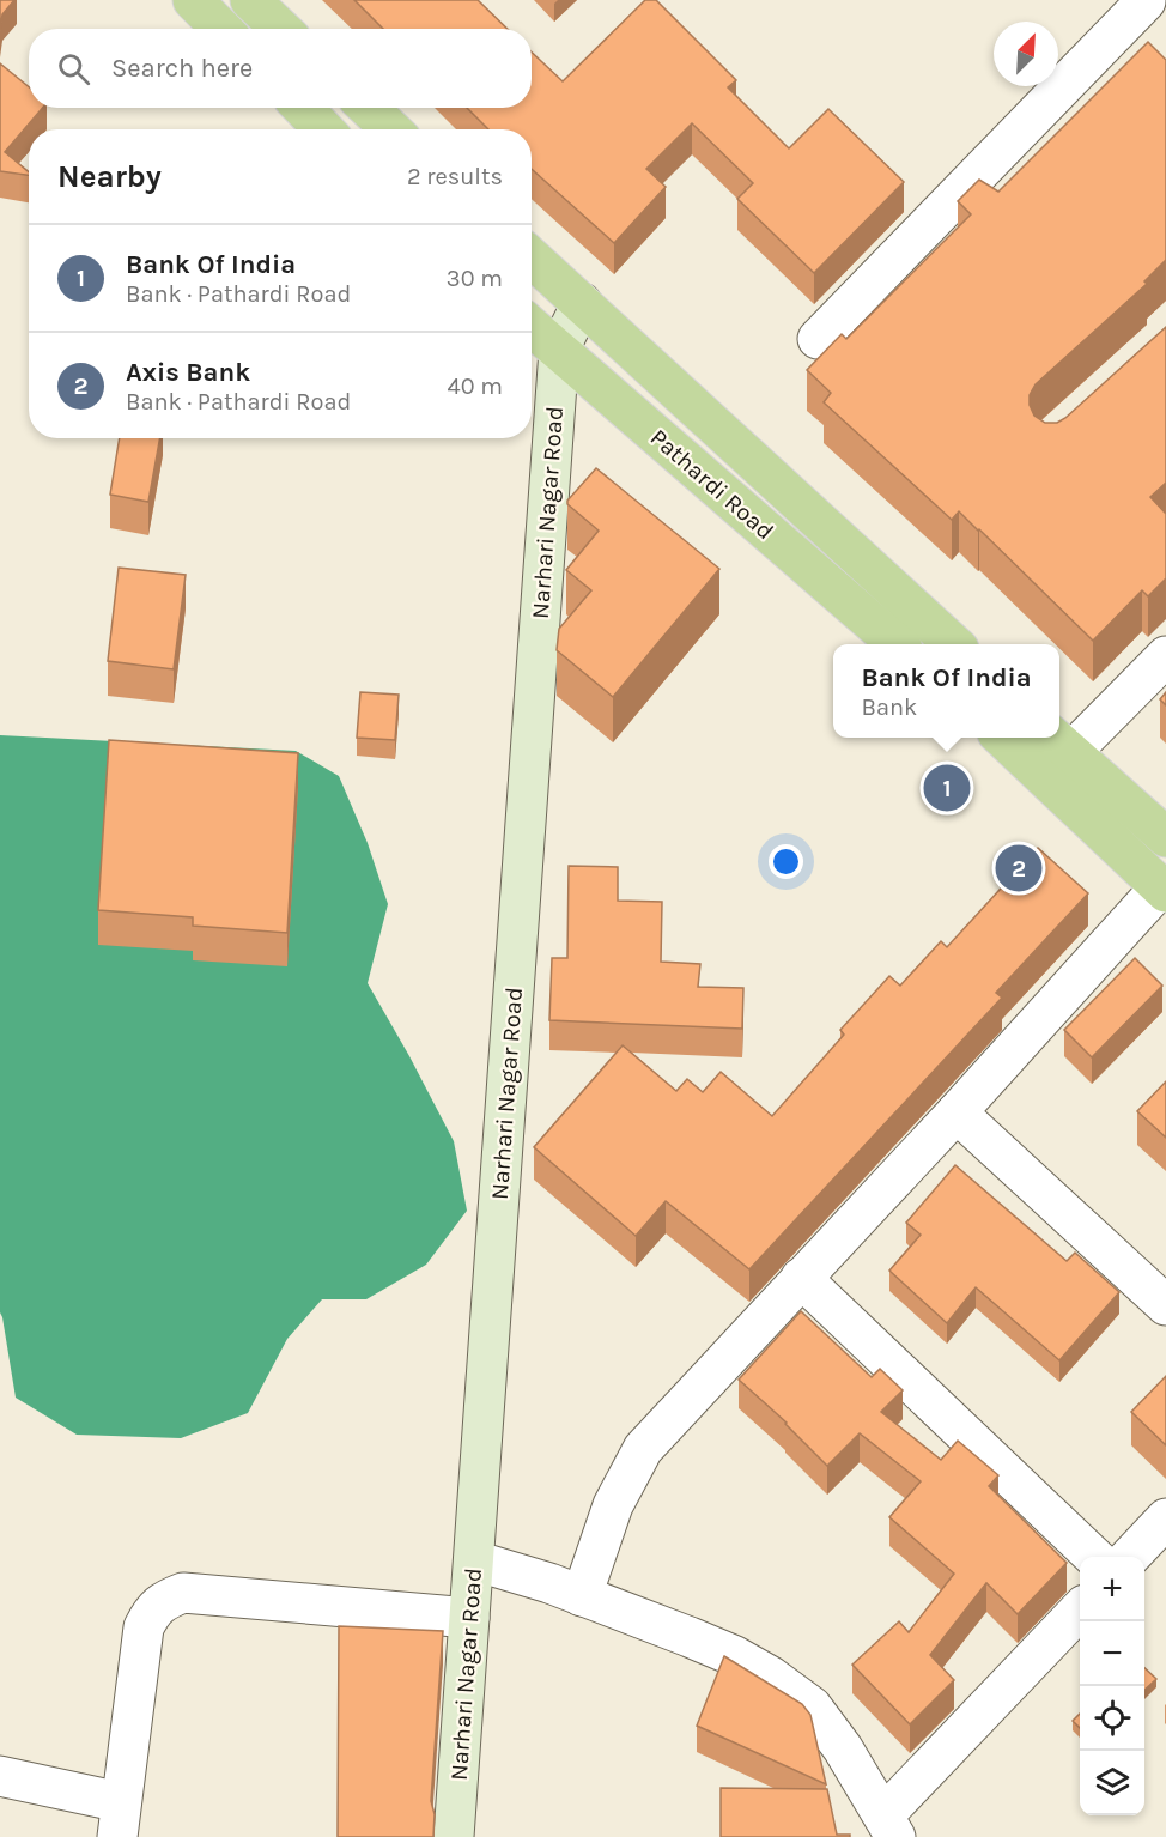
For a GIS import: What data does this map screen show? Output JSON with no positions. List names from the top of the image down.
{
  "streets": {
    "main road": ["Pathardi Road"],
    "street": ["Narhari Nagar Road"]
  },
  "crossings": [
    ["Pathardi Road", "Narhari Nagar Road"]
  ],
  "north": "top right",
  "page": {
    "search": "Search here",
    "heading": ["Nearby", "2 results"],
    "list": [
      {
        "mark": "1",
        "name": "Bank Of India",
        "note": "Bank · Pathardi Road",
        "value": "30 m"
      },
      {
        "mark": "2",
        "name": "Axis Bank",
        "note": "Bank · Pathardi Road",
        "value": "40 m"
      }
    ],
    "popup": ["Bank Of India", "Bank"],
    "pins": ["1", "2"],
    "map_buttons": ["+", "−"]
  }
}
